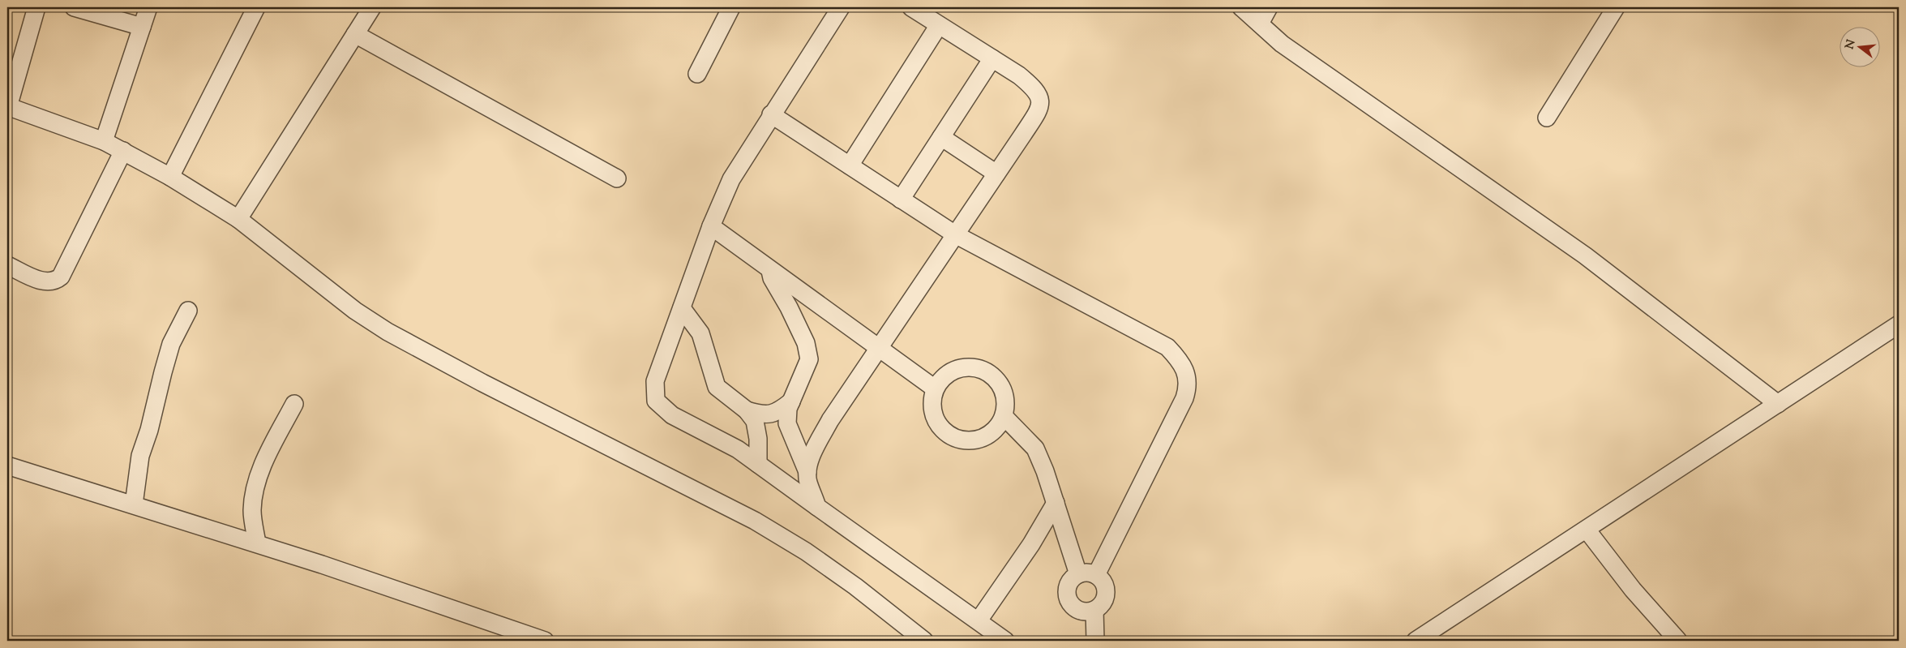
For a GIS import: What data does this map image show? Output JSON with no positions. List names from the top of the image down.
{
  "north": "left"
}
